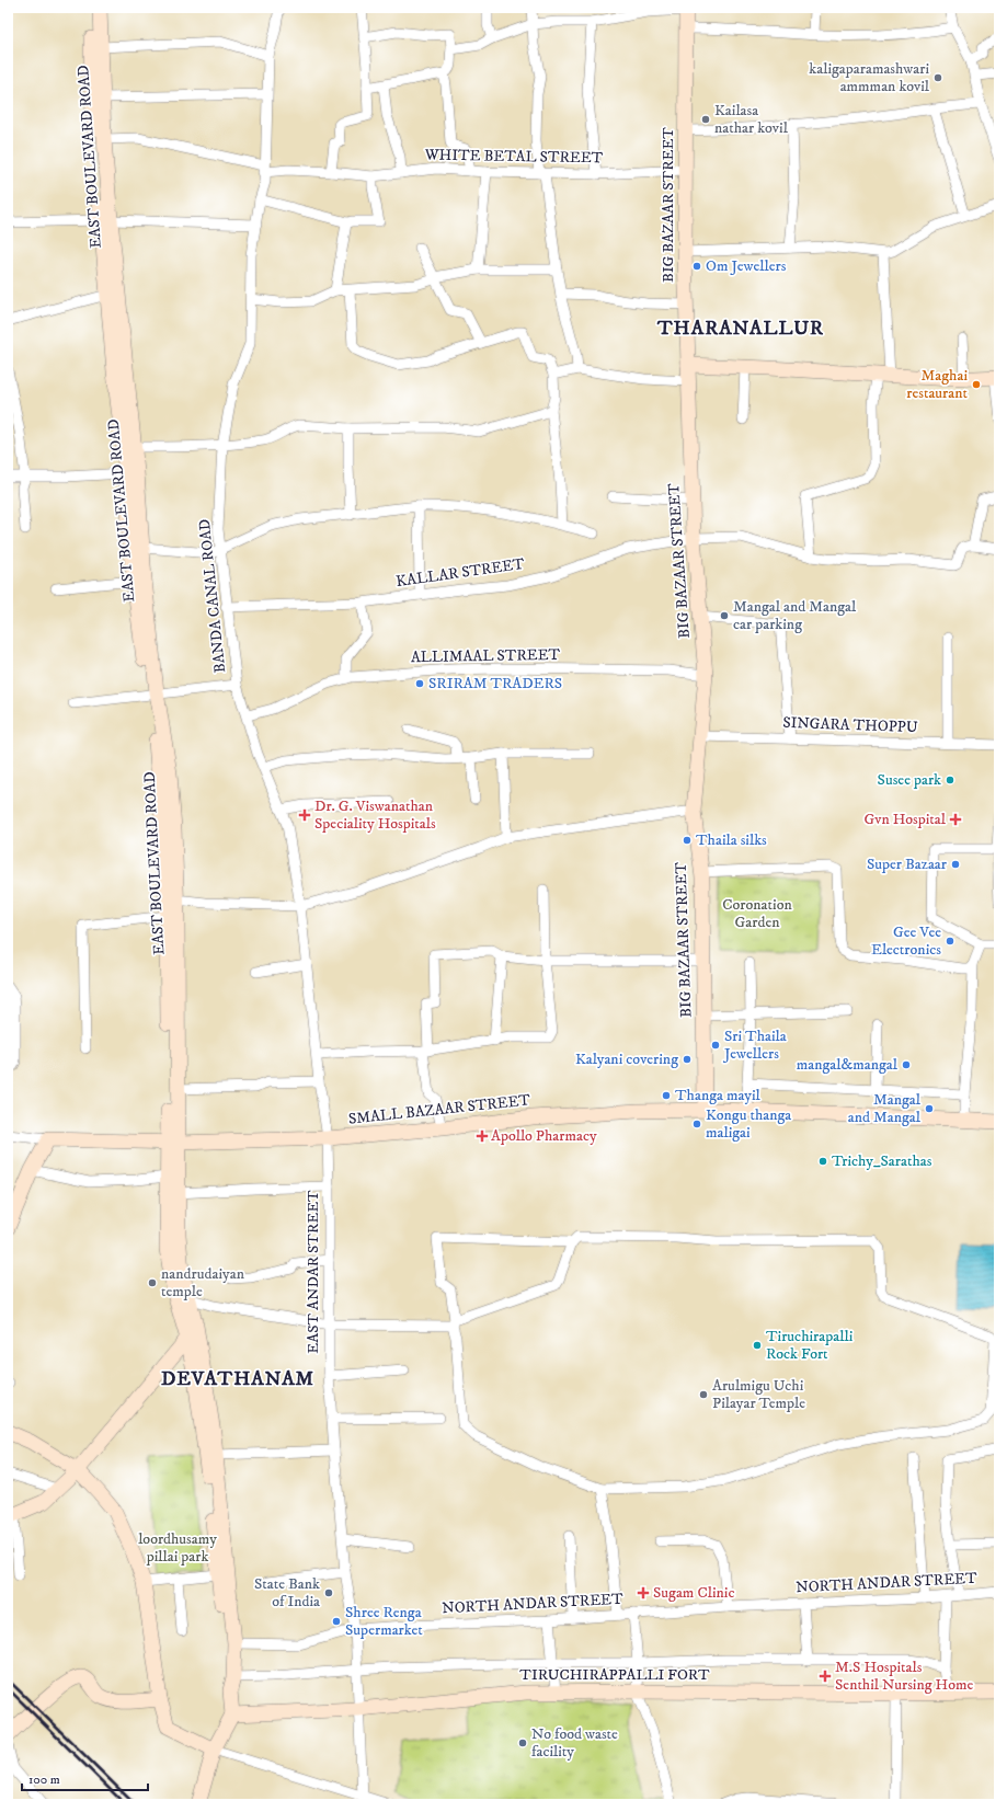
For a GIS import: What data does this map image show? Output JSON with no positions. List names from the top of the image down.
{
  "streets": {
    "main road": [
      "EAST BOULEVARD ROAD",
      "BIG BAZAAR STREET",
      "SMALL BAZAAR STREET",
      "TIRUCHIRAPPALLI FORT"
    ],
    "street": [
      "WHITE BETAL STREET",
      "KALLAR STREET",
      "BANDA CANAL ROAD",
      "ALLIMAAL STREET",
      "SINGARA THOPPU",
      "EAST ANDAR STREET",
      "NORTH ANDAR STREET"
    ]
  },
  "crossings": [
    ["EAST BOULEVARD ROAD", "WHITE BETAL STREET"],
    ["EAST BOULEVARD ROAD", "SMALL BAZAAR STREET"],
    ["EAST BOULEVARD ROAD", "NORTH ANDAR STREET"],
    ["EAST BOULEVARD ROAD", "TIRUCHIRAPPALLI FORT"],
    ["WHITE BETAL STREET", "BIG BAZAAR STREET"],
    ["WHITE BETAL STREET", "BANDA CANAL ROAD"],
    ["BIG BAZAAR STREET", "KALLAR STREET"],
    ["BIG BAZAAR STREET", "ALLIMAAL STREET"],
    ["BIG BAZAAR STREET", "SINGARA THOPPU"],
    ["BIG BAZAAR STREET", "SMALL BAZAAR STREET"],
    ["KALLAR STREET", "BANDA CANAL ROAD"],
    ["BANDA CANAL ROAD", "ALLIMAAL STREET"],
    ["BANDA CANAL ROAD", "EAST ANDAR STREET"],
    ["SMALL BAZAAR STREET", "EAST ANDAR STREET"],
    ["EAST ANDAR STREET", "NORTH ANDAR STREET"],
    ["EAST ANDAR STREET", "TIRUCHIRAPPALLI FORT"]
  ],
  "districts": ["THARANALLUR", "DEVATHANAM"],
  "parks": ["Coronation Garden", "loordhusamy pillai park"],
  "places": {
    "other": [
      "kaligaparamashwari ammman kovil",
      "Kailasa nathar kovil",
      "Om Jewellers",
      "Maghai restaurant",
      "Mangal and Mangal car parking",
      "SRIRAM TRADERS",
      "Susee park",
      "Thaila silks",
      "Super Bazaar",
      "Gee Vee Electronics",
      "Sri Thaila Jewellers",
      "Kalyani covering",
      "mangal&mangal",
      "Thanga mayil",
      "Mangal and Mangal",
      "Kongu thanga maligai",
      "Trichy_Sarathas",
      "nandrudaiyan temple",
      "Tiruchirapalli Rock Fort",
      "Arulmigu Uchi Pilayar Temple",
      "State Bank of India",
      "Shree Renga Supermarket",
      "No food waste facility"
    ],
    "health": [
      "Dr. G. Viswanathan Speciality Hospitals",
      "Gvn Hospital",
      "Apollo Pharmacy",
      "Sugam Clinic",
      "M.S Hospitals Senthil Nursing Home"
    ]
  },
  "scale_bar": "100 m"
}
